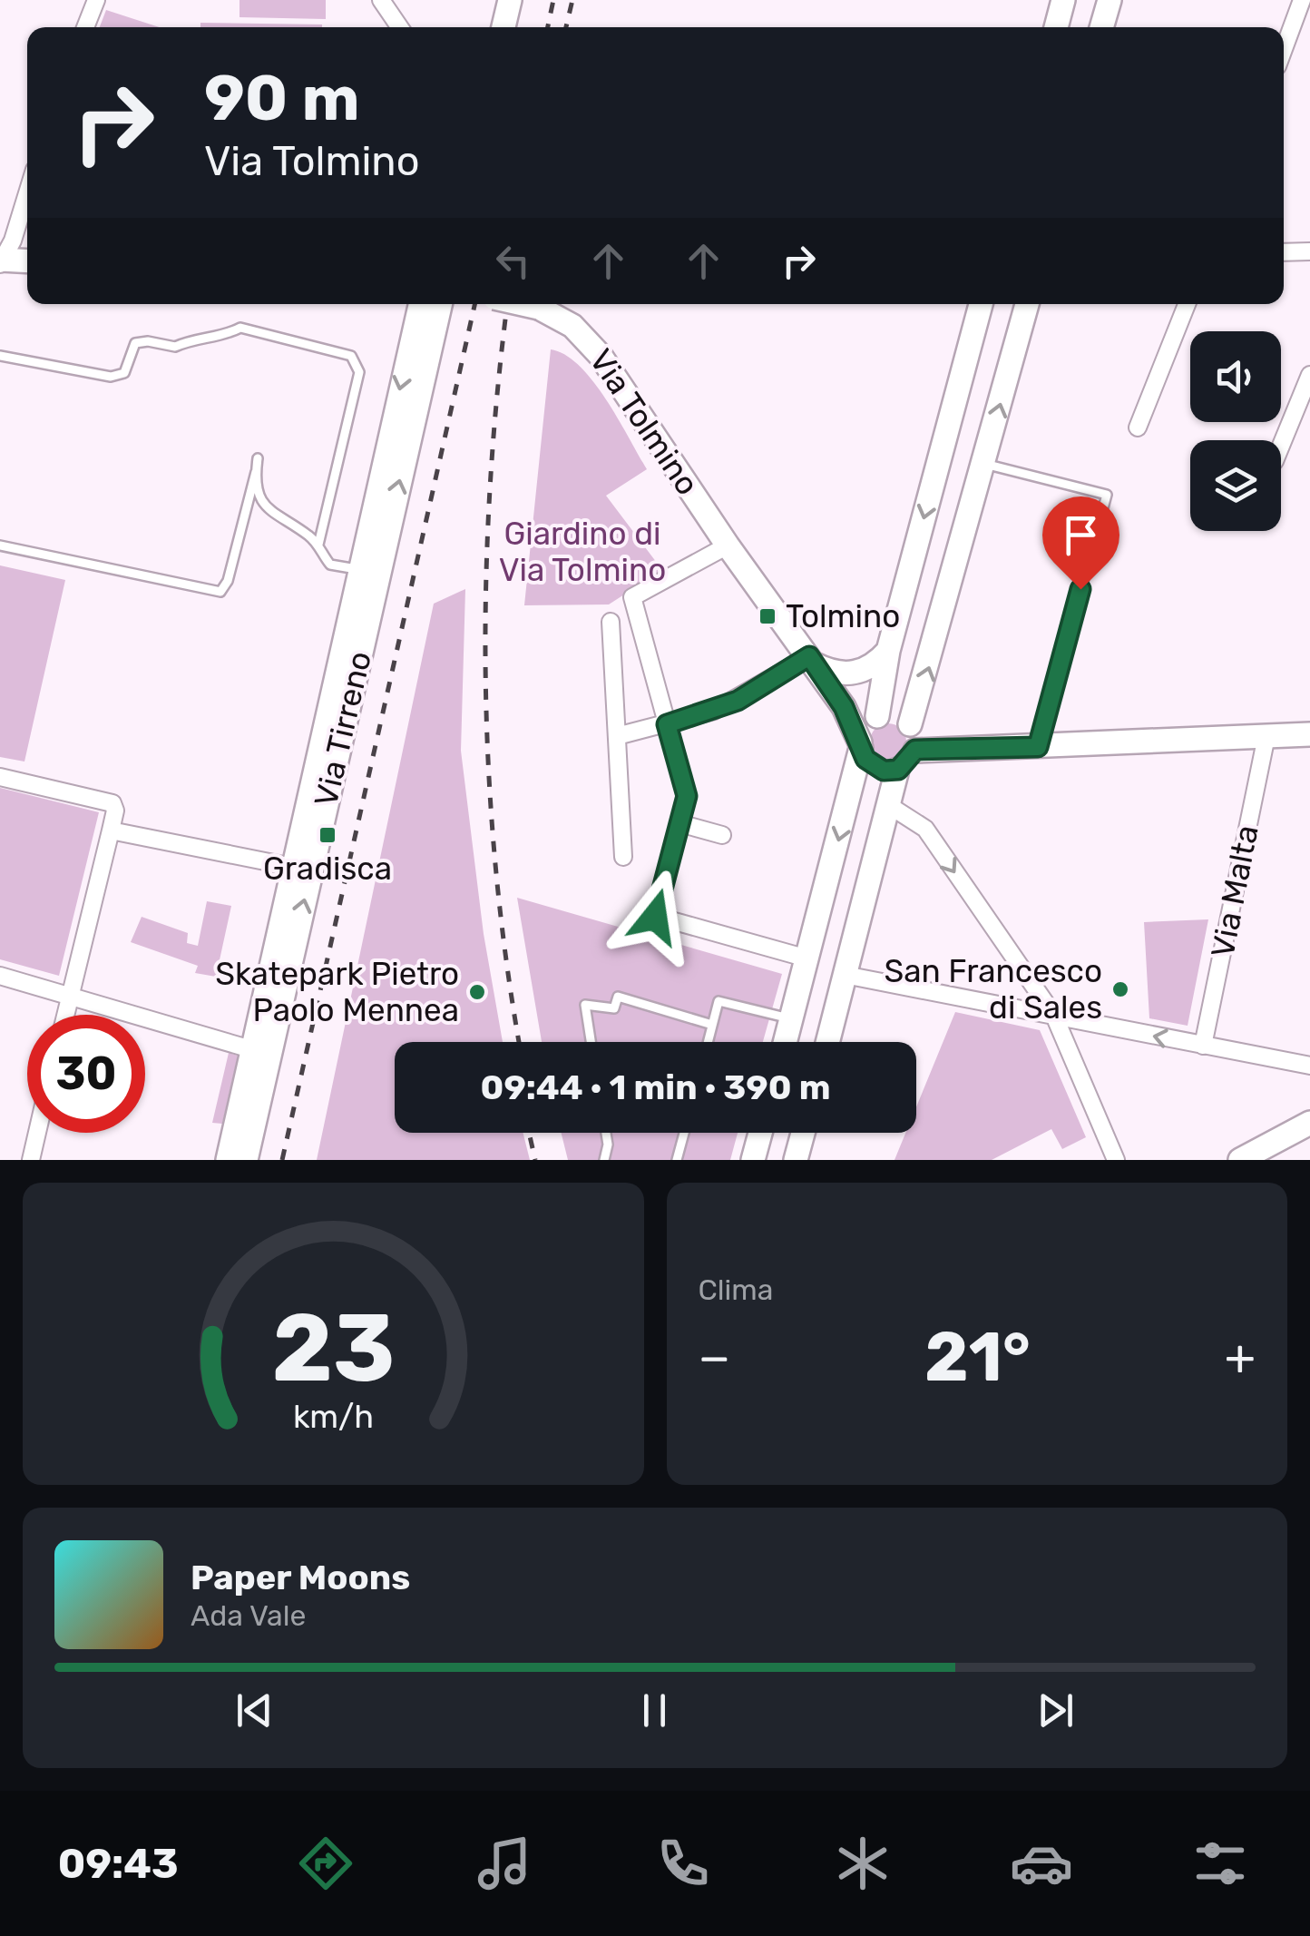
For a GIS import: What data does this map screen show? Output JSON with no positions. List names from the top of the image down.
{
  "streets": {
    "street": ["Via Tolmino", "Via Tirreno", "Via Malta"]
  },
  "parks": ["Giardino di Via Tolmino"],
  "places": {
    "transit": ["Tolmino", "Gradisca"],
    "other": ["San Francesco di Sales", "Skatepark Pietro Paolo Mennea"]
  },
  "page": {
    "turn": ["90 m", "Via Tolmino"],
    "limit": "30",
    "trip": "09:44 · 1 min · 390 m",
    "tile": "Clima",
    "heat": ["−", "21°", "+"],
    "song": ["Paper Moons", "Ada Vale"],
    "tabs": "09:43",
    "gauge": ["23", "km/h"]
  }
}
